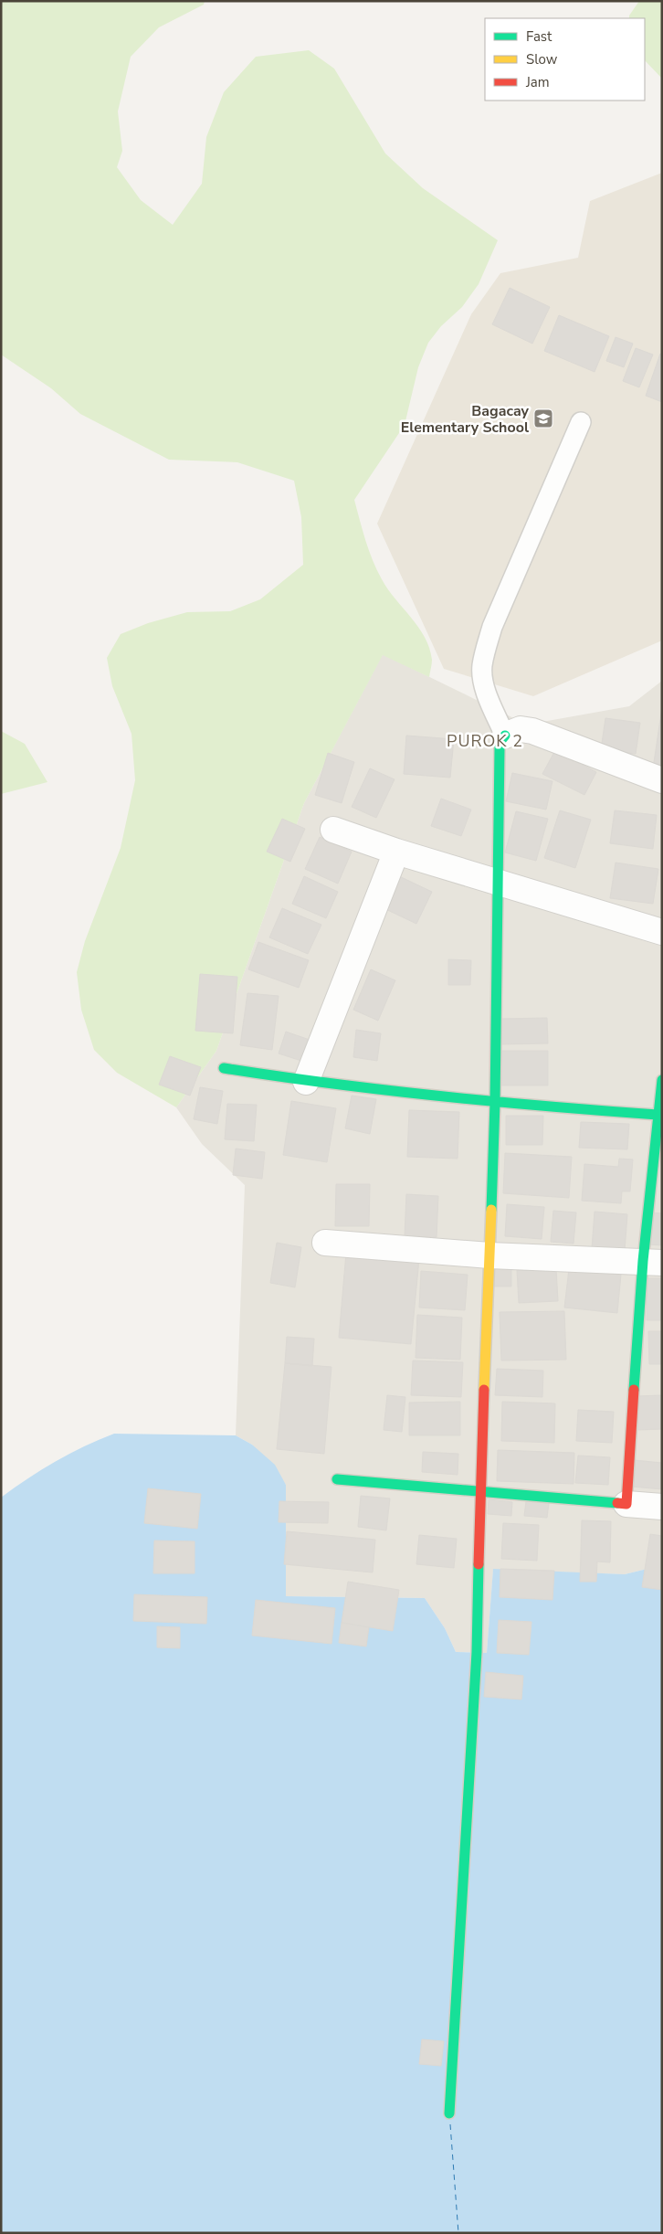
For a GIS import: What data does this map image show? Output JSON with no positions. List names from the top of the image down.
{
  "districts": ["PUROK 2"],
  "places": {
    "school or university": ["Bagacay Elementary School"]
  },
  "legend": ["Fast", "Slow", "Jam"]
}
